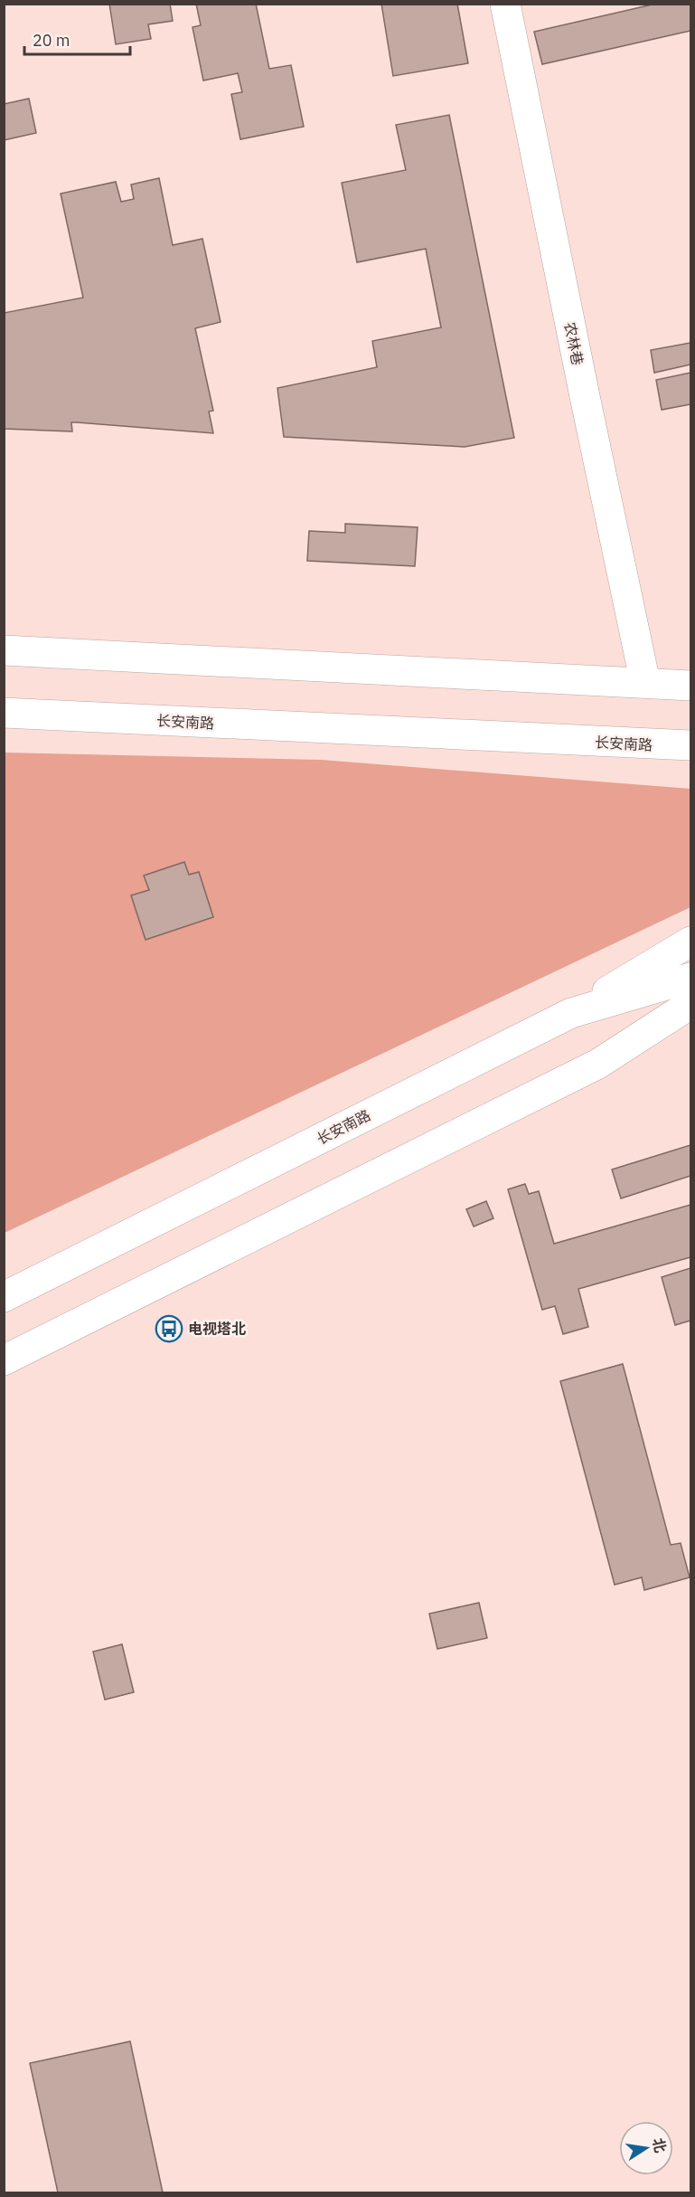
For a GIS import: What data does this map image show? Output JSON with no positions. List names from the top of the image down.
{
  "streets": {
    "main road": ["农林巷", "长安南路"]
  },
  "places": {
    "bus stop": ["电视塔北"]
  },
  "scale_bar": "20 m",
  "north": "right"
}
